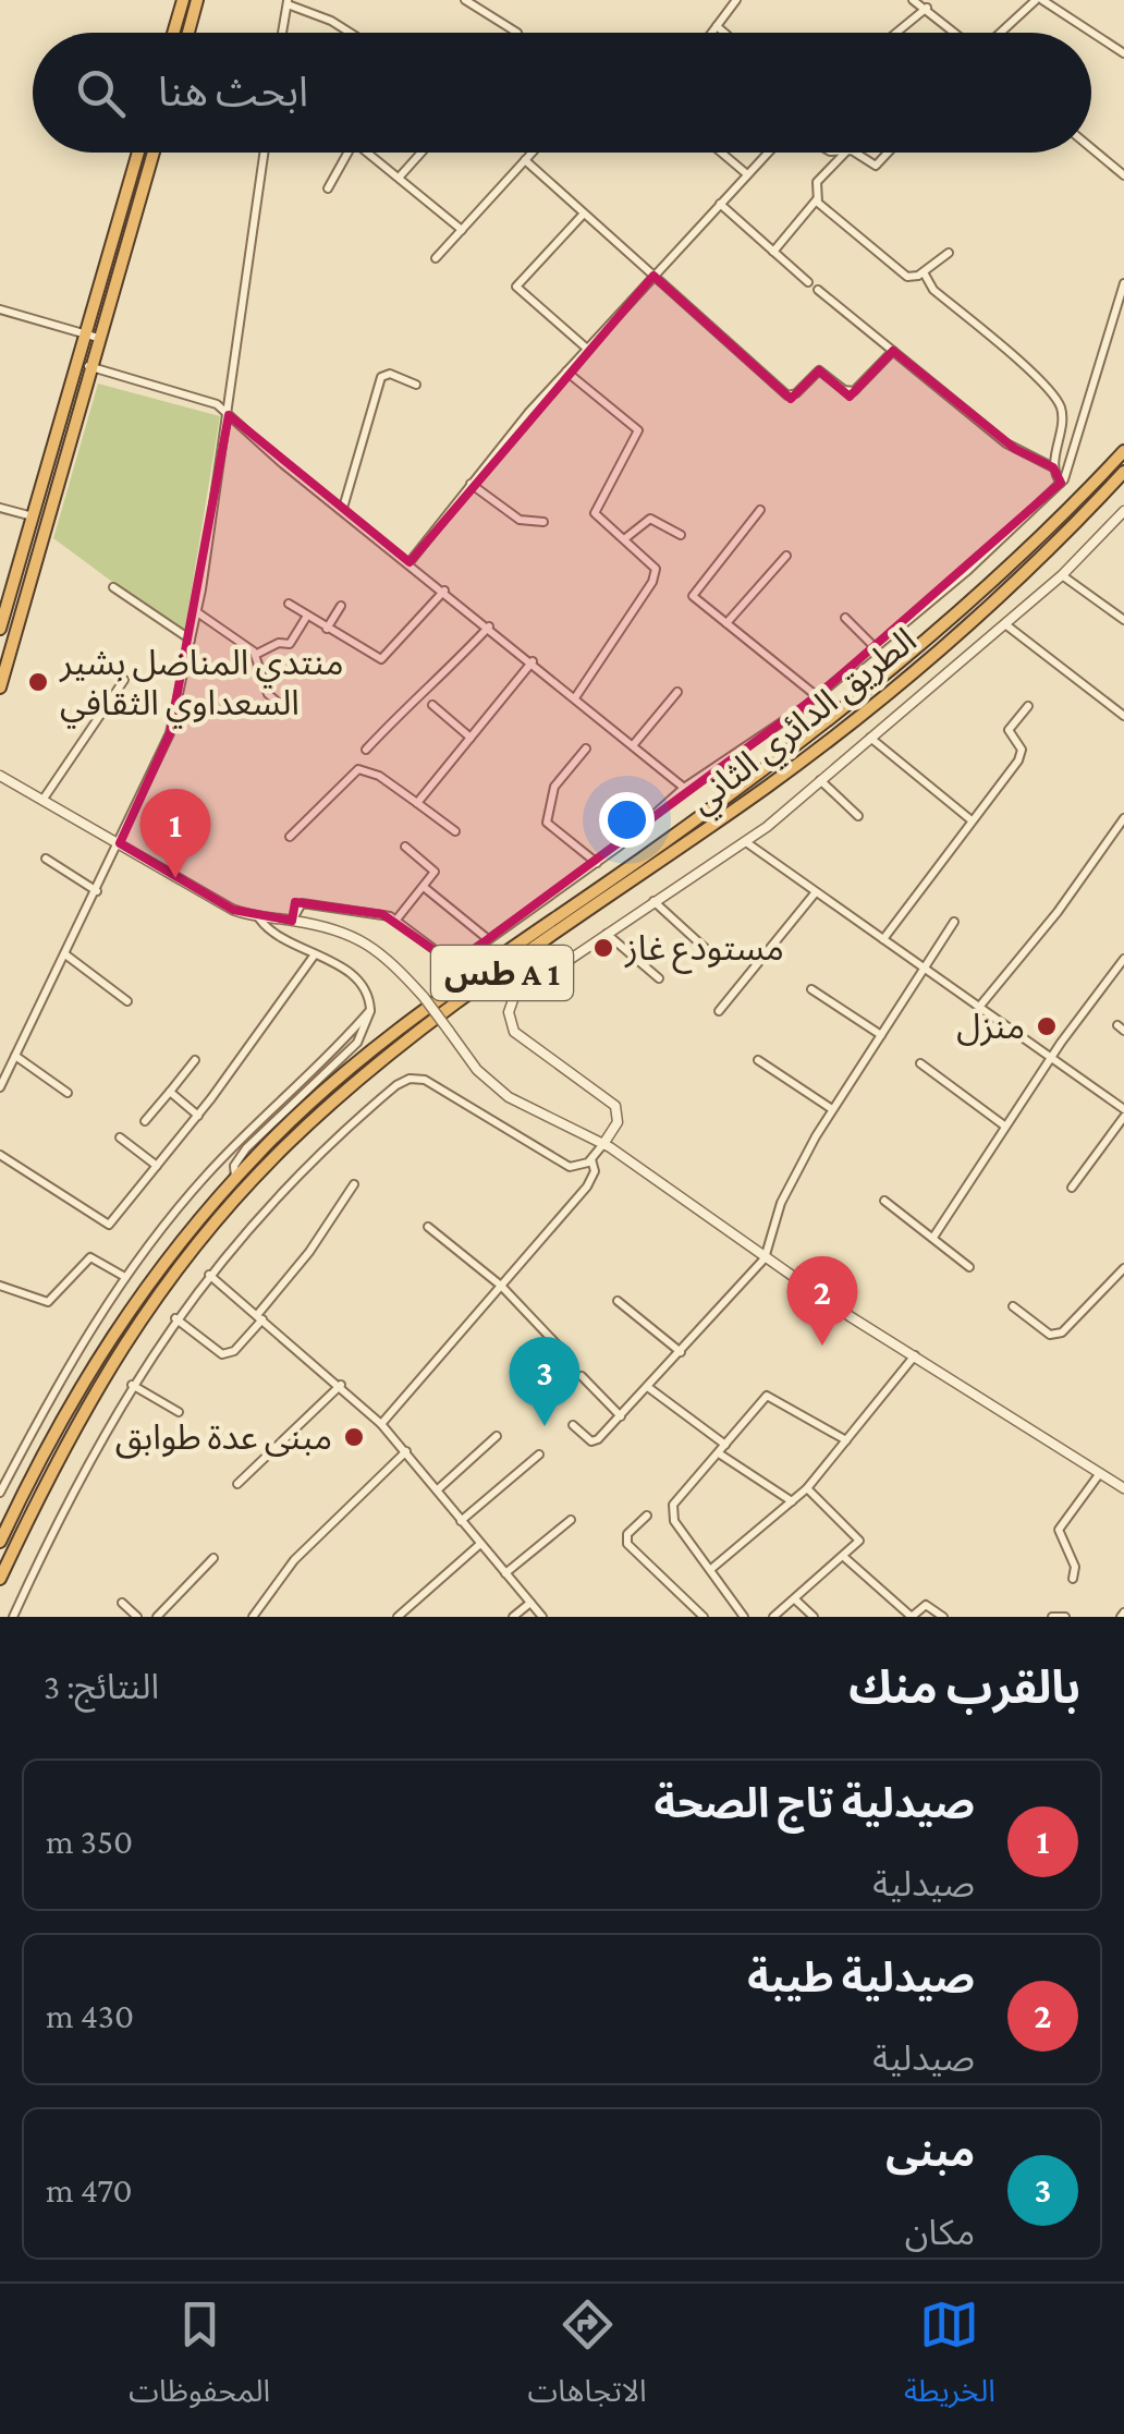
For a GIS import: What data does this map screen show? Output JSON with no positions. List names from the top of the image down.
{
  "streets": {
    "highway": ["الطريق الدائري الثاني", "طس A 1"]
  },
  "places": [
    "منتدي المناضل بشير السعداوي الثقافي",
    "مستودع غاز",
    "منزل",
    "مبنى عدة طوابق"
  ],
  "page": {
    "search": "ابحث هنا",
    "pins": ["1", "2", "3"],
    "heading": ["بالقرب منك", "النتائج: 3"],
    "list": [
      {
        "mark": "1",
        "name": "صيدلية تاج الصحة",
        "note": "صيدلية",
        "value": "350 m"
      },
      {
        "mark": "2",
        "name": "صيدلية طيبة",
        "note": "صيدلية",
        "value": "430 m"
      },
      {
        "mark": "3",
        "name": "مبنى",
        "note": "مكان",
        "value": "470 m"
      }
    ],
    "nav": ["الخريطة", "الاتجاهات", "المحفوظات"]
  }
}
